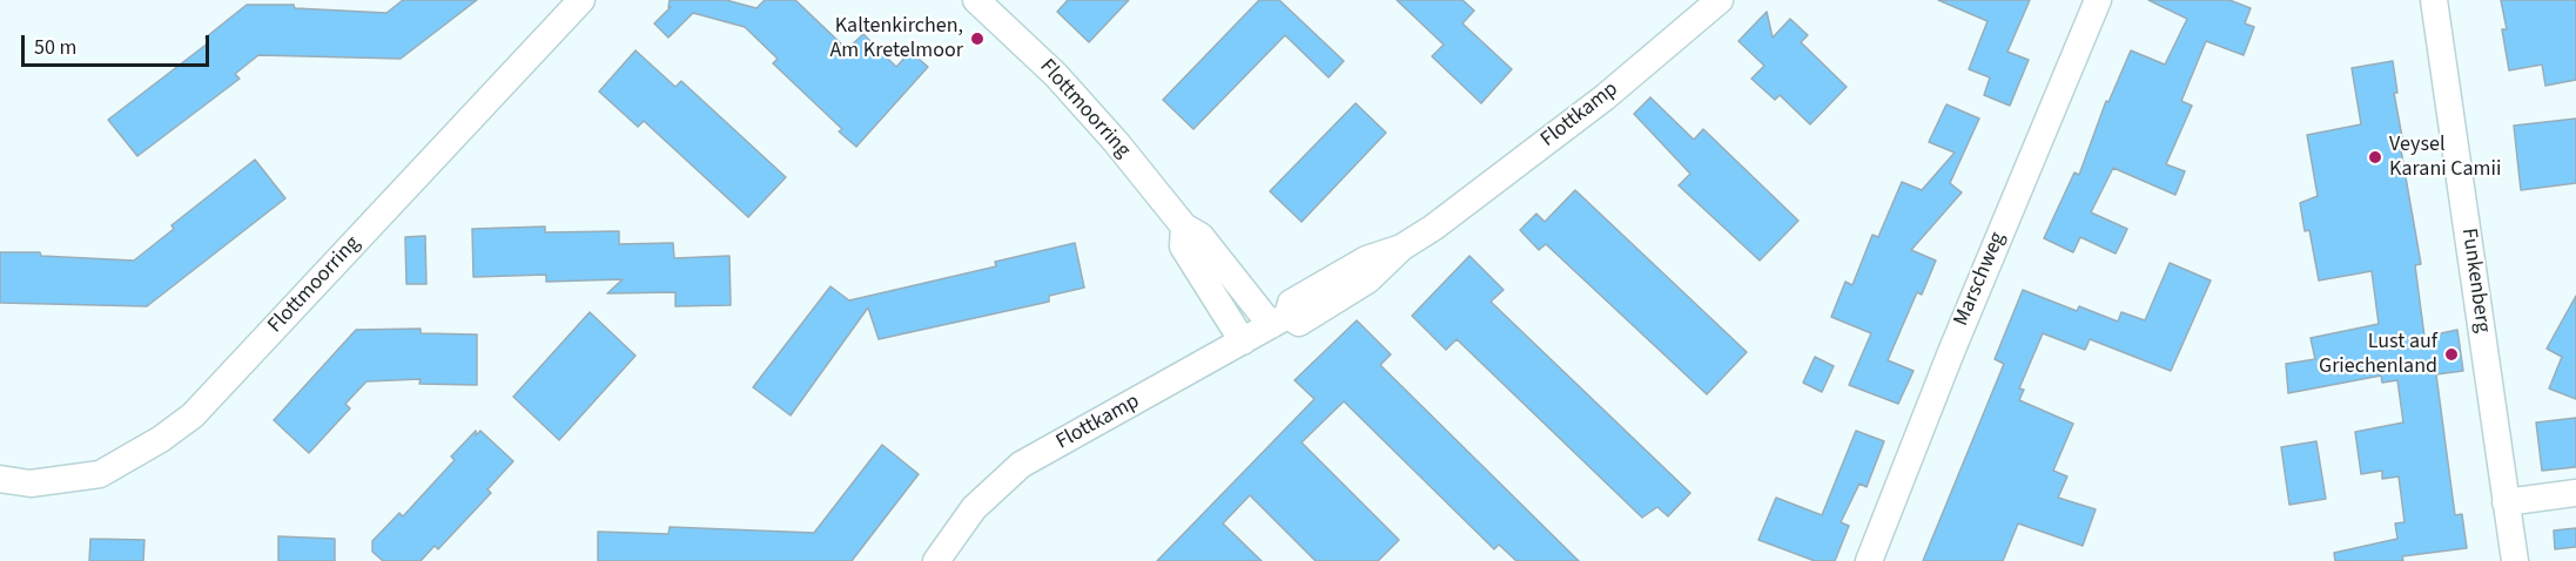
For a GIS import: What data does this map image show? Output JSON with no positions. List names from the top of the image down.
{
  "streets": {
    "street": [
      "Flottmoorring",
      "Flottkamp",
      "Marschweg",
      "Funkenberg"
    ]
  },
  "crossings": [
    ["Flottmoorring", "Flottkamp"]
  ],
  "places": ["Kaltenkirchen, Am Kretelmoor", "Veysel Karani Camii", "Lust auf Griechenland"],
  "scale_bar": "50 m"
}
